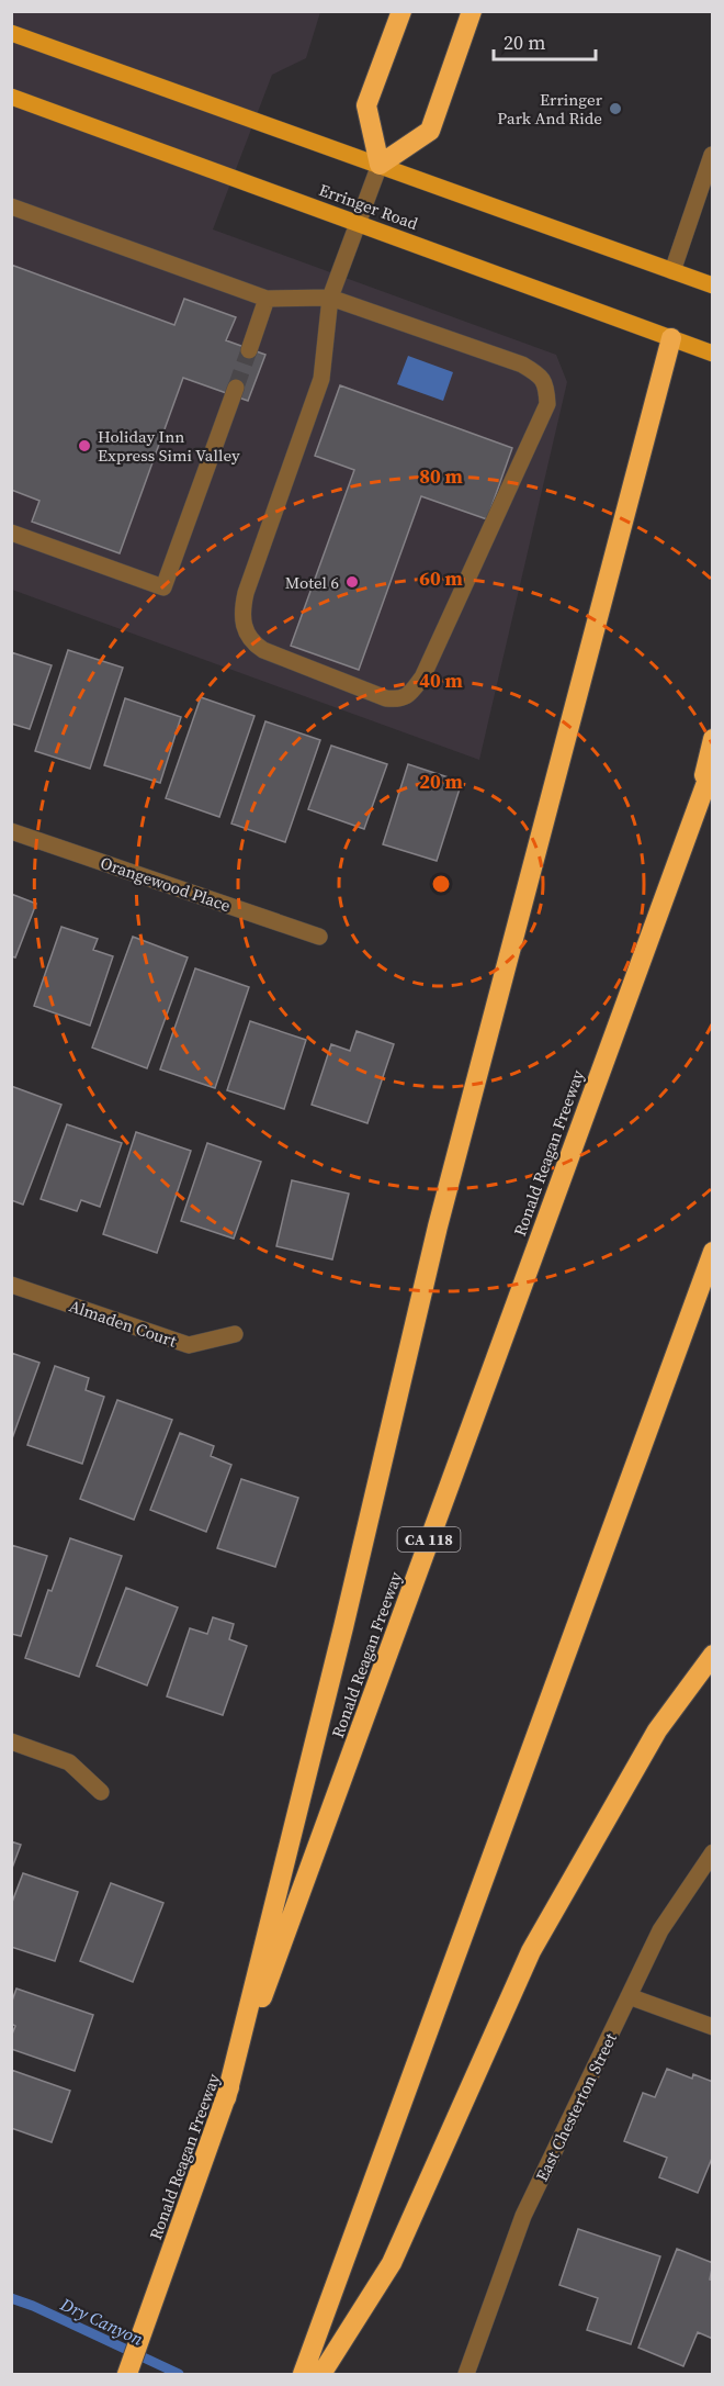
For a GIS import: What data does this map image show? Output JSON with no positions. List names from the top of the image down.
{
  "streets": {
    "highway": ["Ronald Reagan Freeway", "CA 118"],
    "main road": ["Erringer Road"],
    "street": ["Orangewood Place", "Almaden Court", "East Chesterton Street"]
  },
  "water": ["Dry Canyon"],
  "places": ["Erringer Park And Ride", "Holiday Inn Express Simi Valley", "Motel 6"],
  "scale_bar": "20 m",
  "rings": [
    "80 m",
    "60 m",
    "40 m",
    "20 m"
  ]
}
